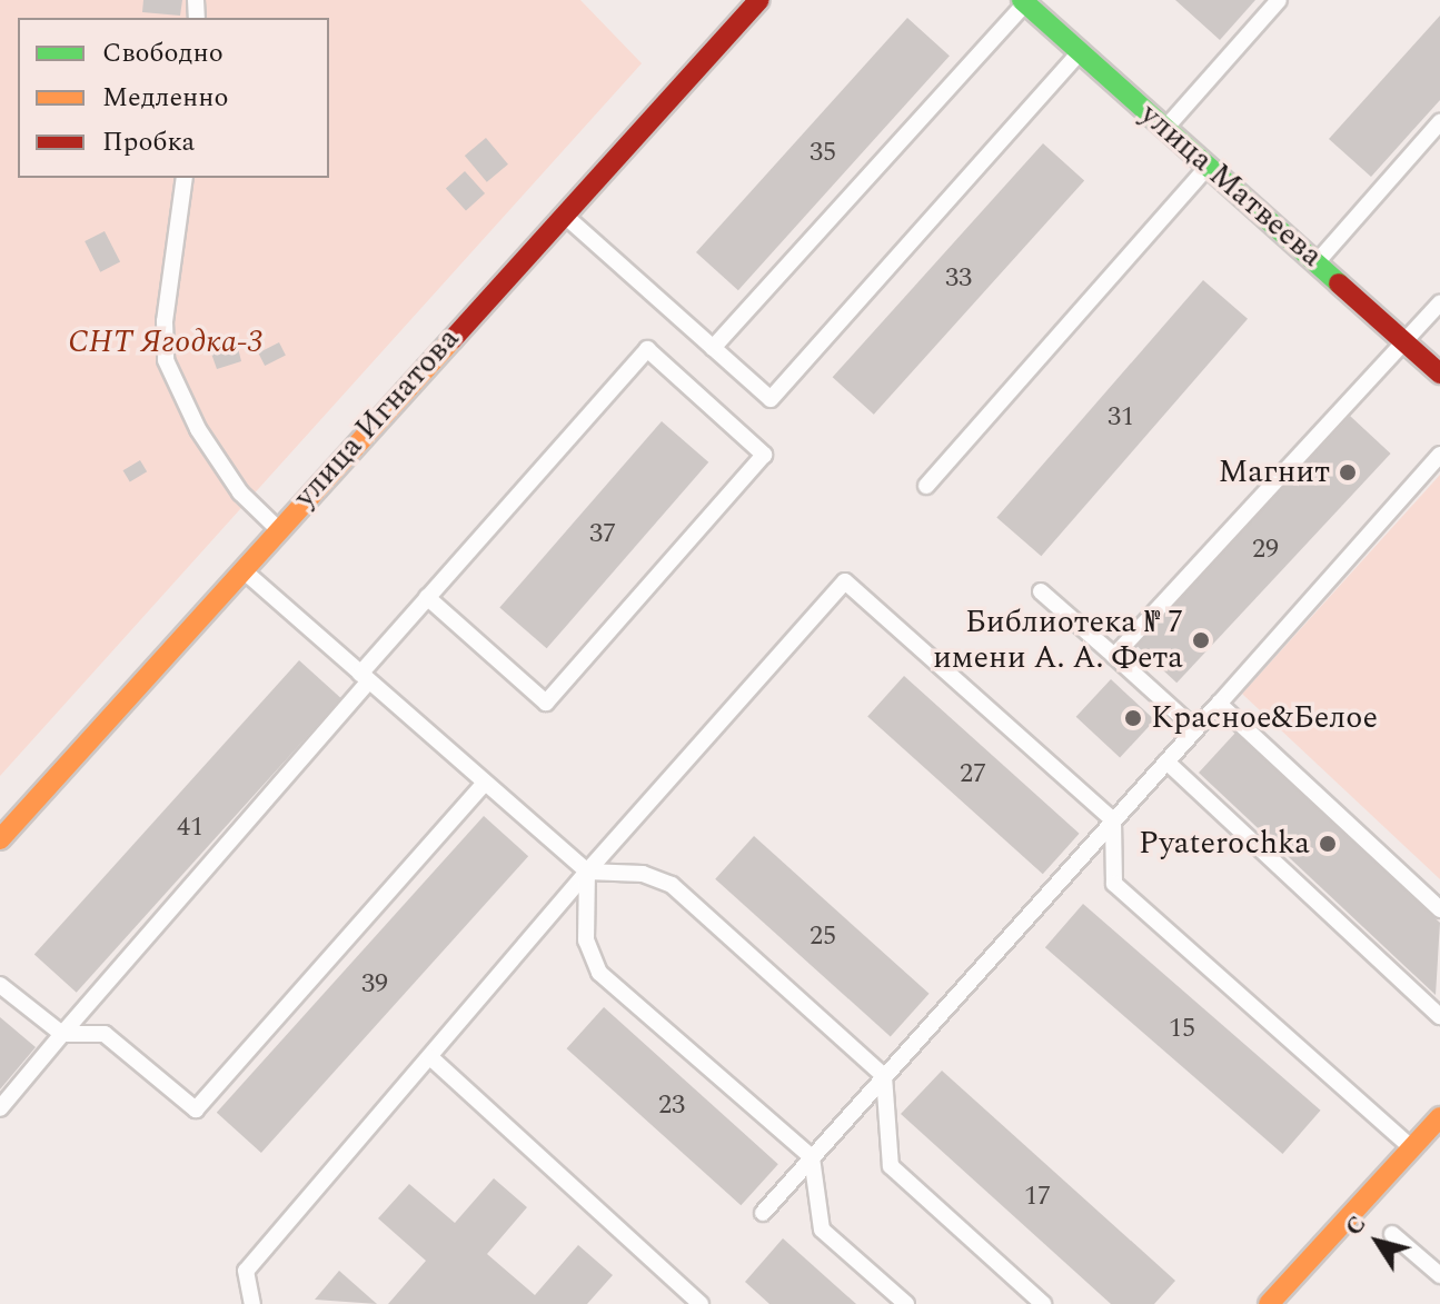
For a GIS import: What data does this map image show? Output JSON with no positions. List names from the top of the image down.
{
  "streets": {
    "main road": ["улица Матвеева", "улица Игнатова"]
  },
  "parks": ["СНТ Ягодка-3"],
  "places": [
    "Магнит",
    "Библиотека № 7 имени А. А. Фета",
    "Красное&Белое",
    "Pyaterochka"
  ],
  "house_numbers": [
    "35",
    "33",
    "31",
    "37",
    "29",
    "27",
    "41",
    "25",
    "39",
    "15",
    "23",
    "17"
  ],
  "legend": ["Свободно", "Медленно", "Пробка"],
  "north": "top left"
}
